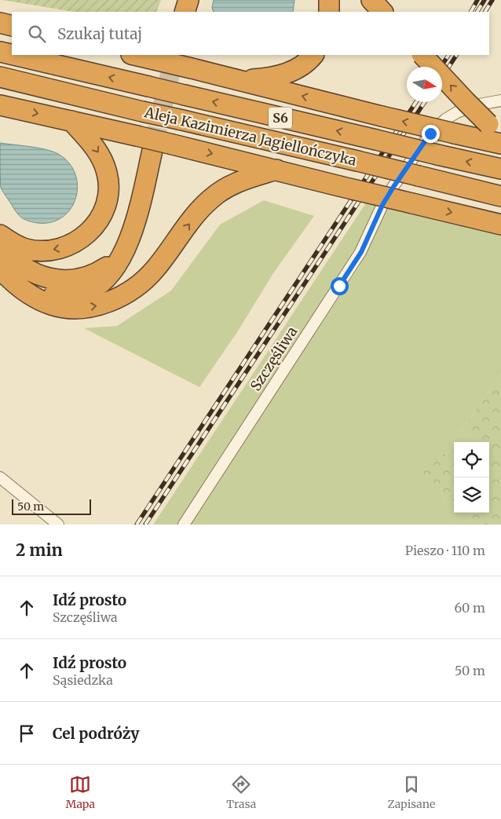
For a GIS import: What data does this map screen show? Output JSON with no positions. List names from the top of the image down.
{
  "streets": {
    "highway": ["S6", "Aleja Kazimierza Jagiellończyka"],
    "street": ["Szczęśliwa"]
  },
  "scale_bar": "50 m",
  "north": "right",
  "page": {
    "search": "Szukaj tutaj",
    "scale": "50 m",
    "heading": ["2 min", "Pieszo · 110 m"],
    "list": [
      ["Idź prosto", "Szczęśliwa", "60 m"],
      ["Idź prosto", "Sąsiedzka", "50 m"],
      "Cel podróży"
    ],
    "nav": ["Mapa", "Trasa", "Zapisane"]
  }
}
